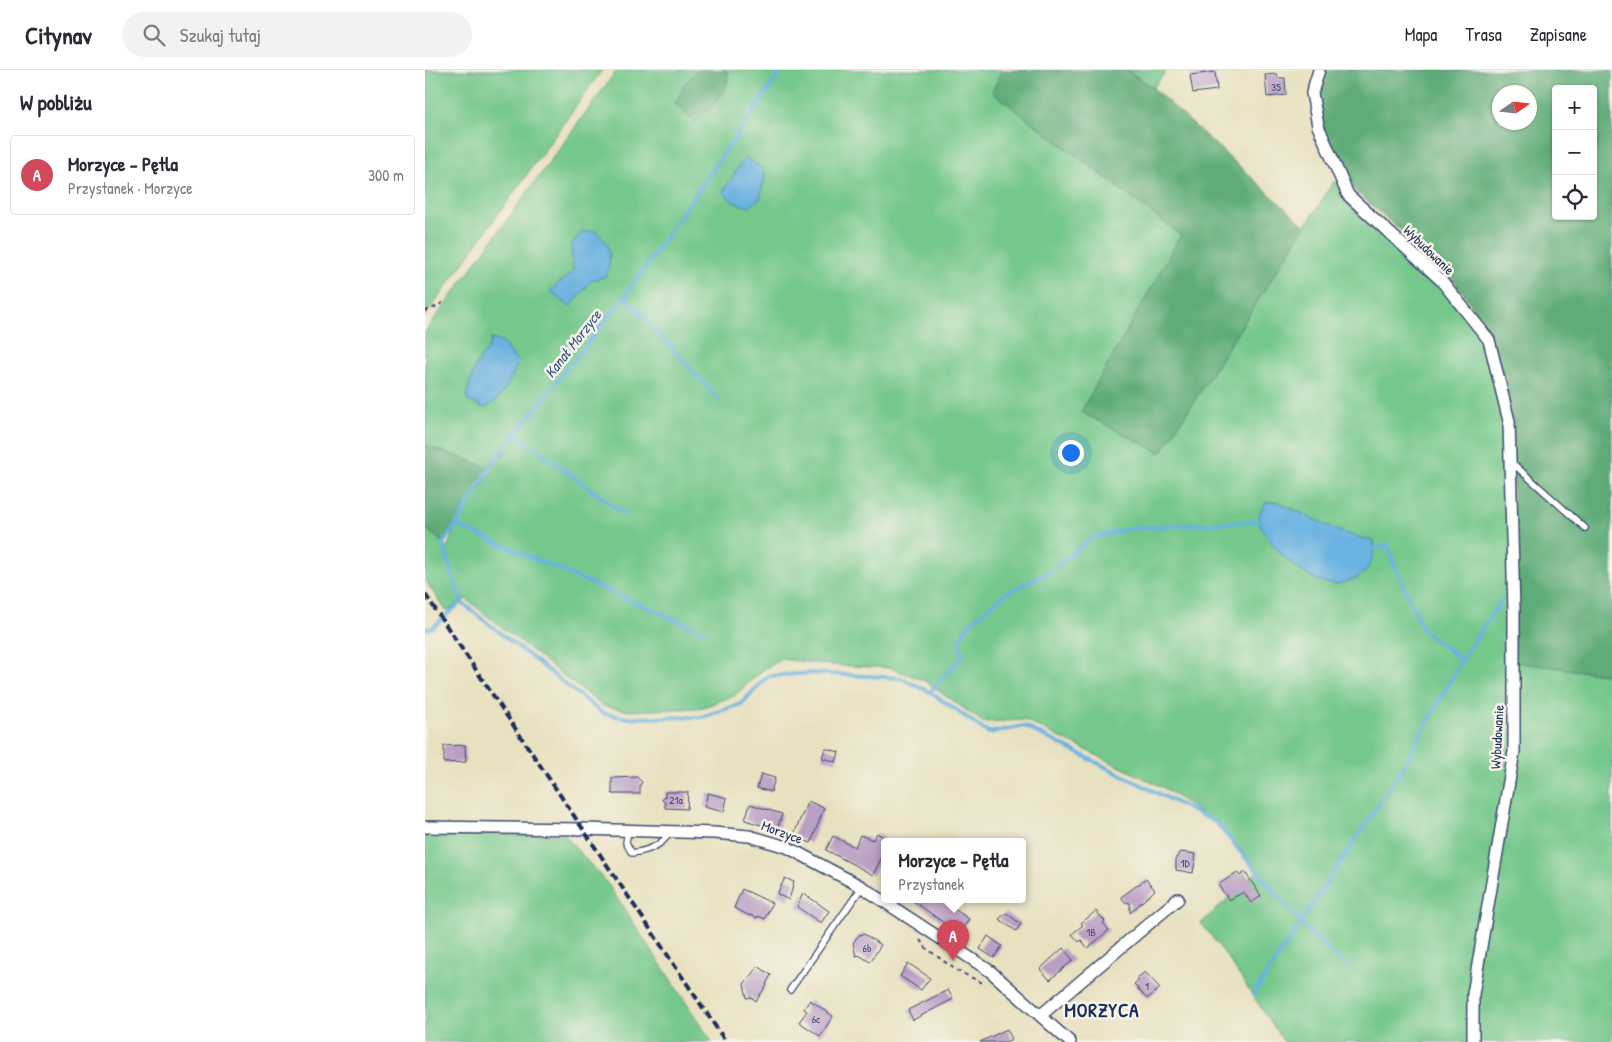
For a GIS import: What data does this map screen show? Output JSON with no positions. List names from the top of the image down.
{
  "streets": {
    "street": ["Wybudowanie", "Morzyce"]
  },
  "districts": ["MORZYCA"],
  "water": ["Kanał Morzyce"],
  "house_numbers": [
    "35",
    "21a",
    "1D",
    "1B",
    "6b",
    "1",
    "6c"
  ],
  "north": "right",
  "page": {
    "header": "Citynav",
    "search": "Szukaj tutaj",
    "nav": ["Mapa", "Trasa", "Zapisane"],
    "heading": "W pobliżu",
    "map_buttons": ["+", "−"],
    "list": [
      {
        "mark": "A",
        "name": "Morzyce – Pętla",
        "note": "Przystanek · Morzyce",
        "value": "300 m"
      }
    ],
    "popup": ["Morzyce – Pętla", "Przystanek"],
    "pins": "A"
  }
}
